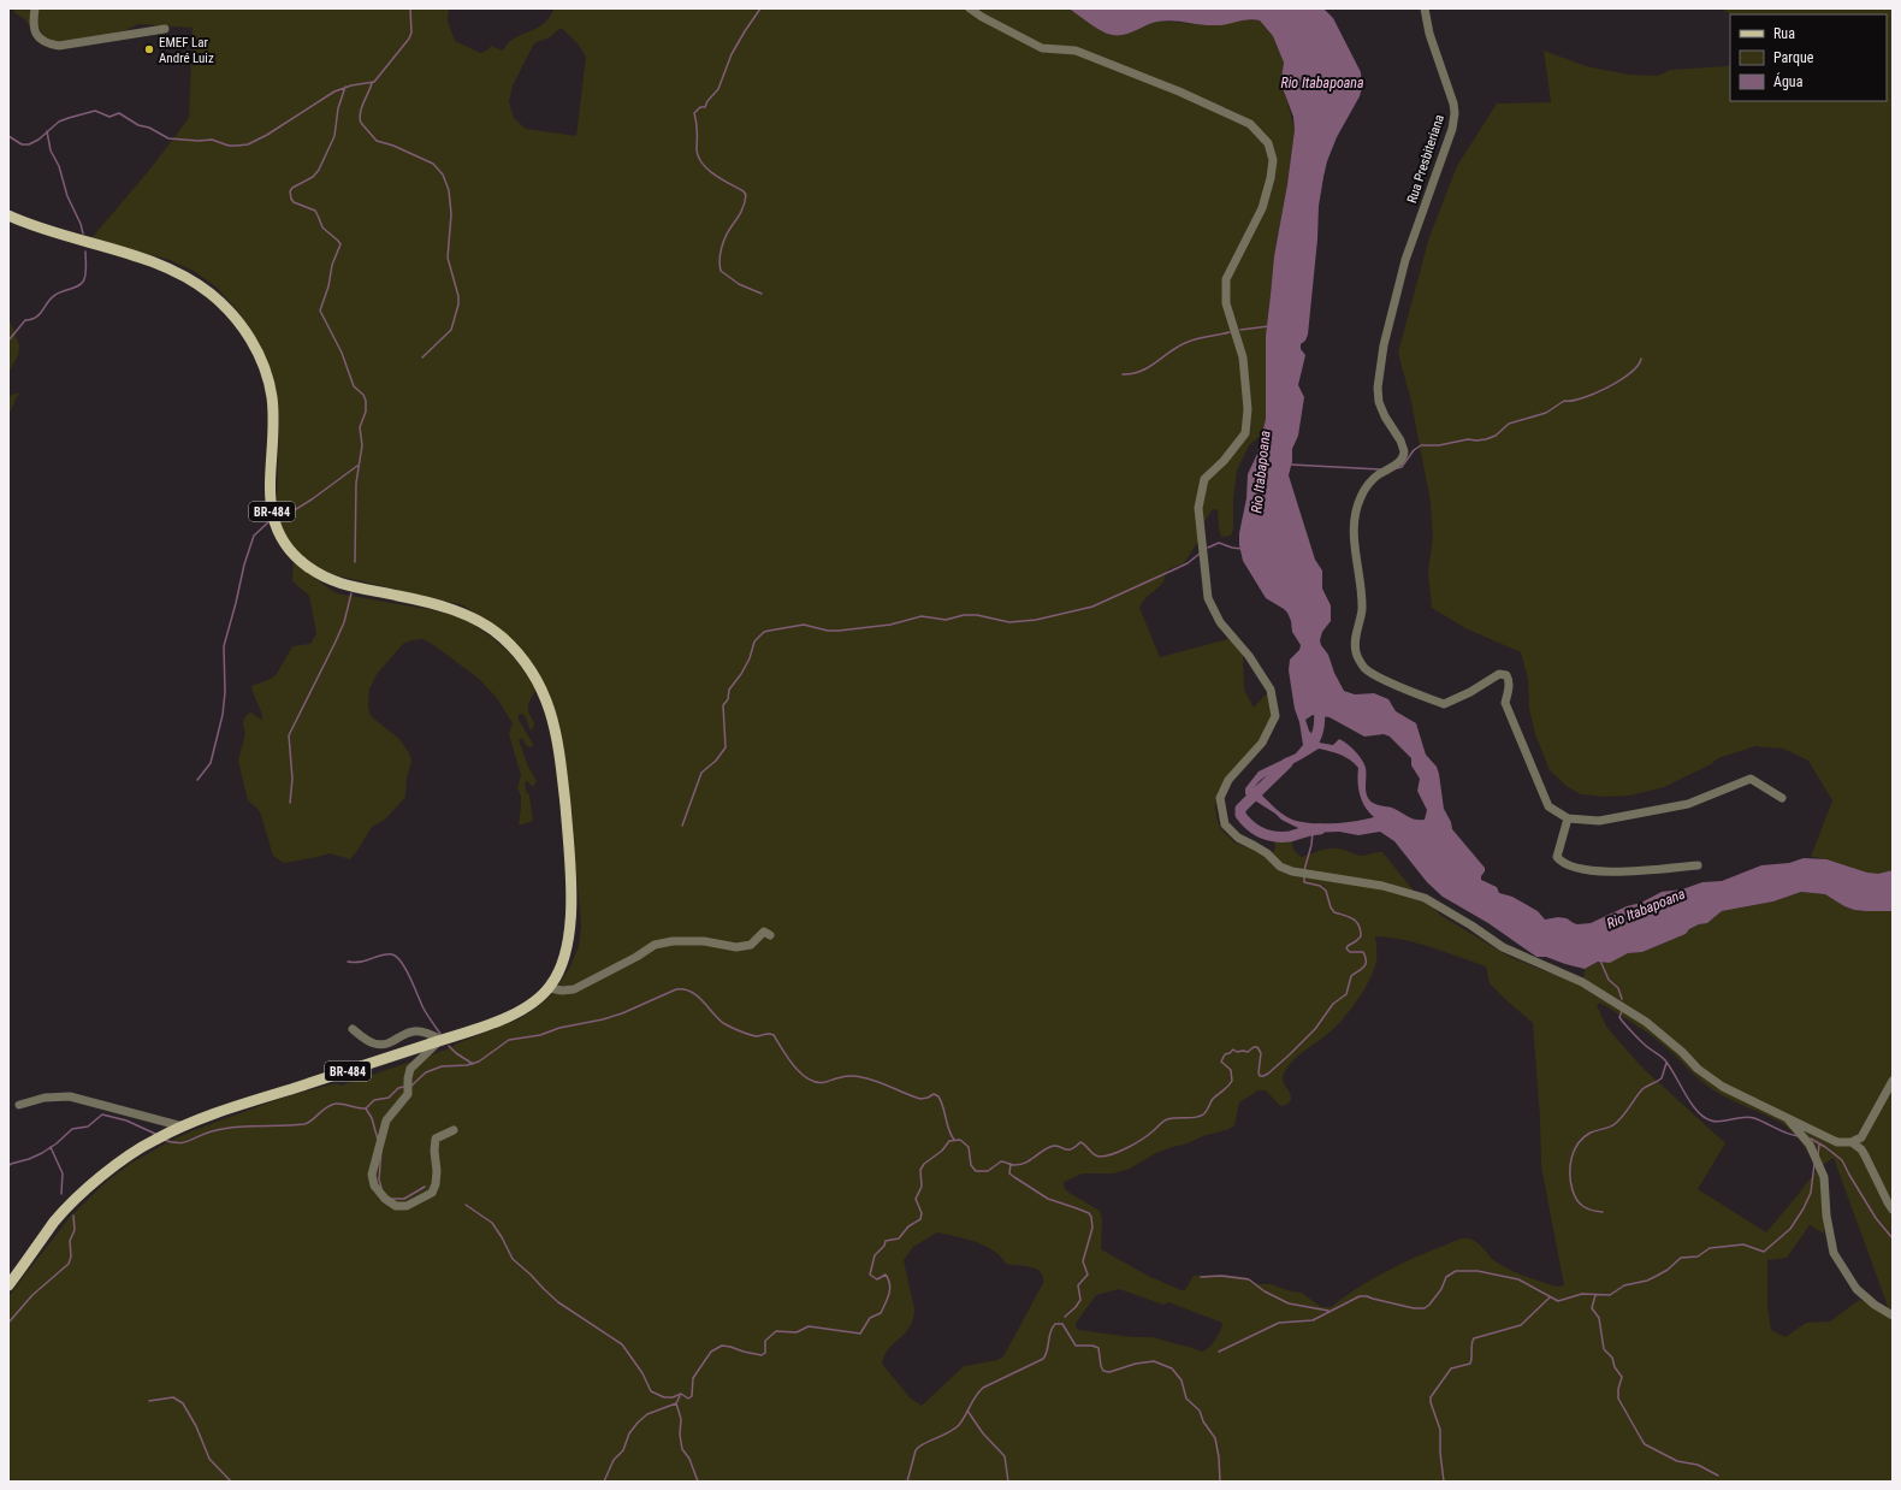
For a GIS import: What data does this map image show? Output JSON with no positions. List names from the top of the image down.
{
  "streets": {
    "main road": ["BR-484"],
    "street": ["Rua Presbiteriana"]
  },
  "water": ["Rio Itabapoana"],
  "places": ["EMEF Lar André Luiz"],
  "legend": ["Rua", "Parque", "Água"]
}
